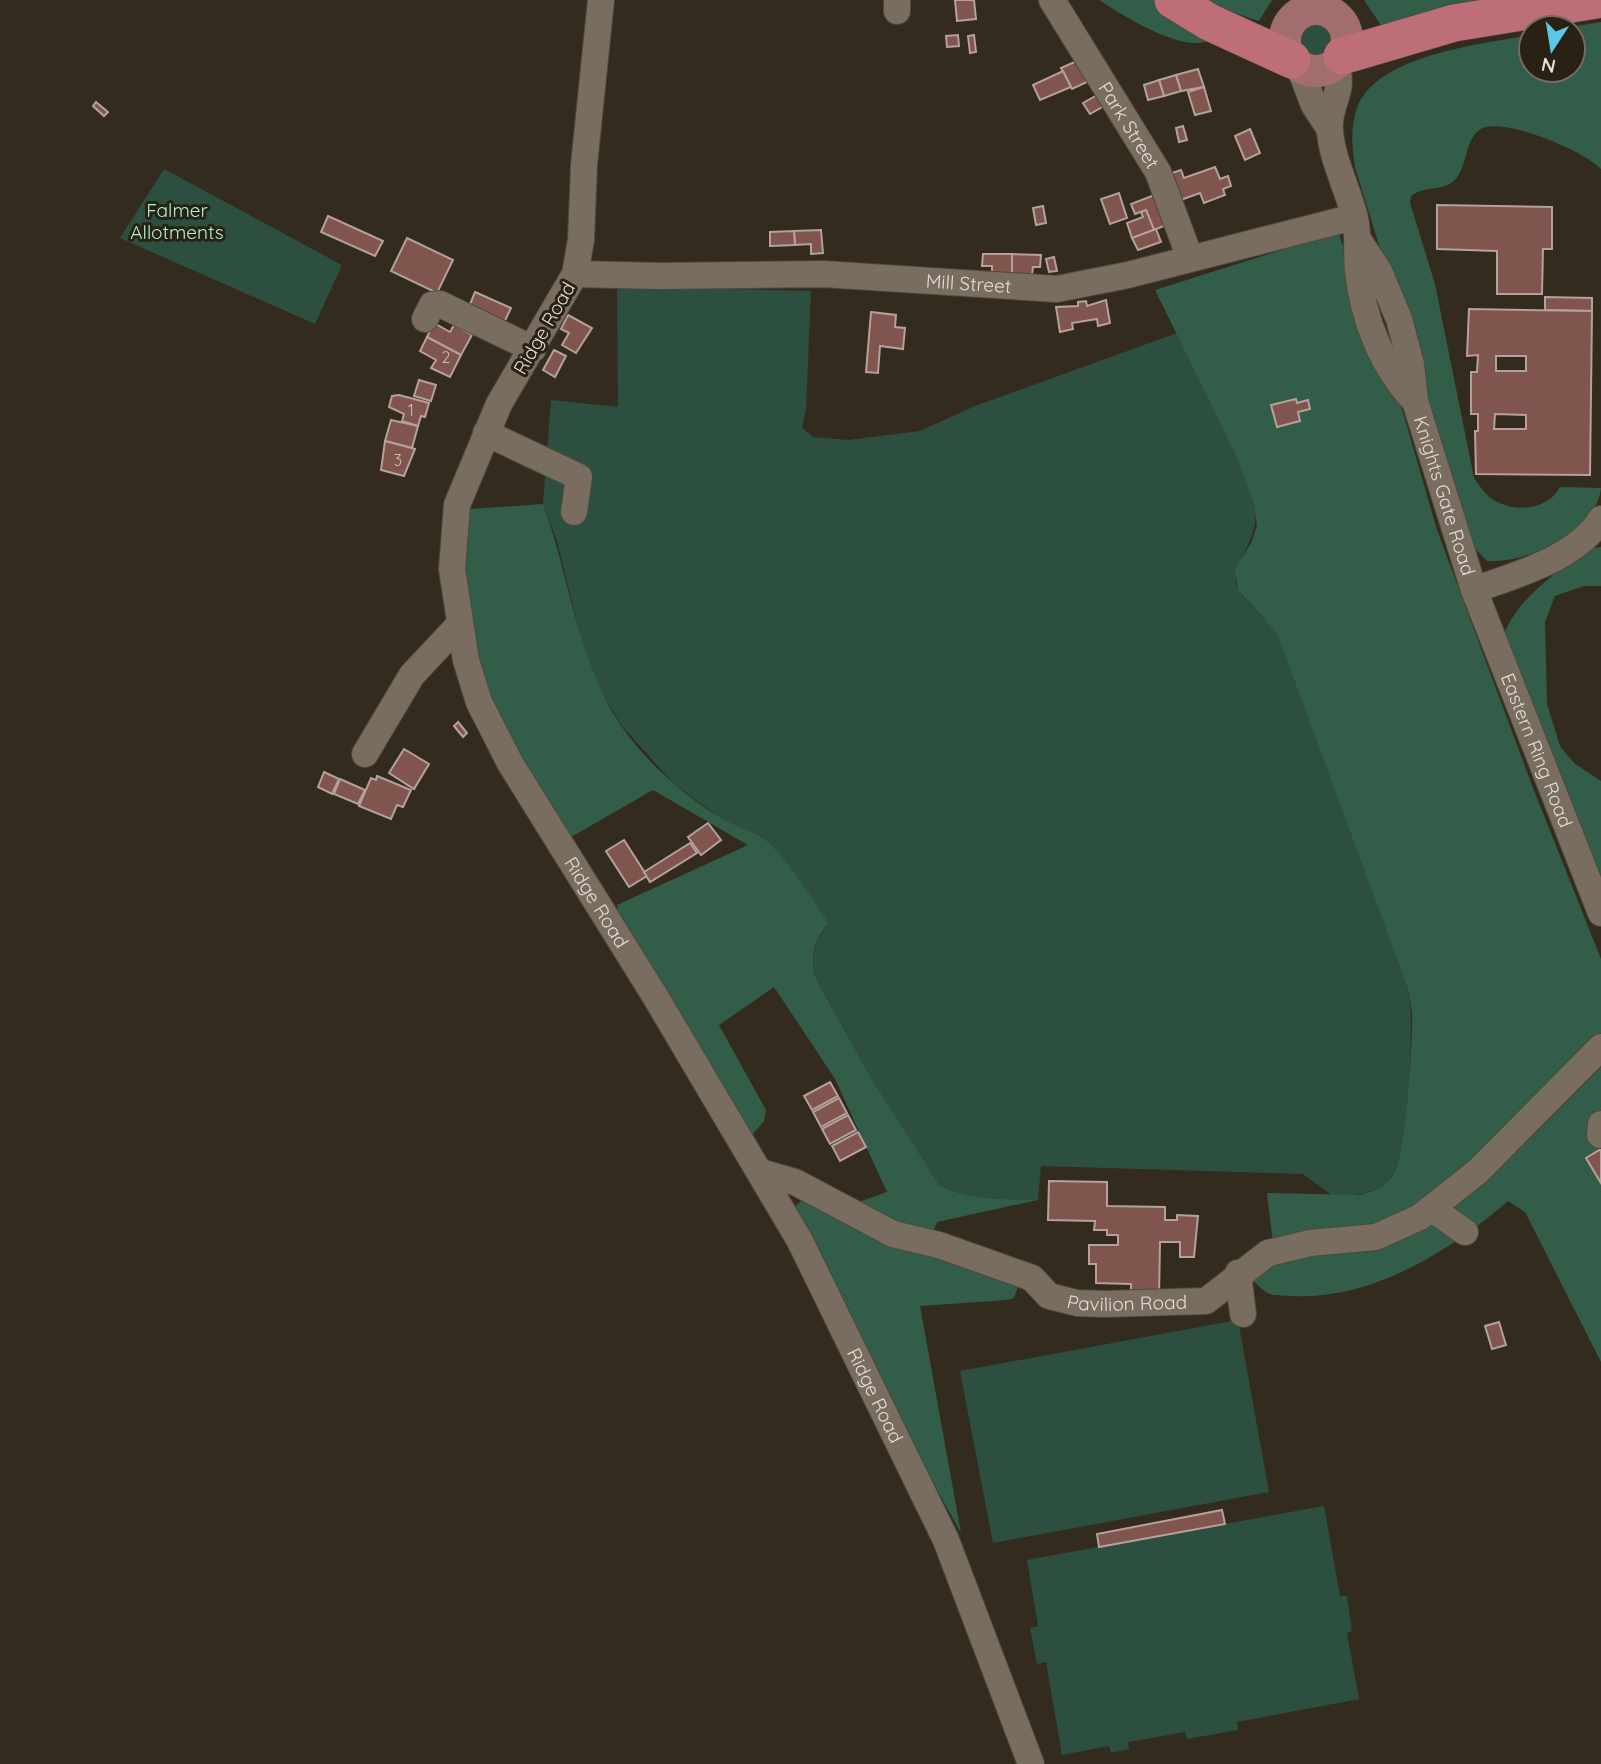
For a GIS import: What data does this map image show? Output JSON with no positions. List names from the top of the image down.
{
  "streets": {
    "street": [
      "Park Street",
      "Mill Street",
      "Ridge Road",
      "Knights Gate Road",
      "Eastern Ring Road",
      "Pavilion Road"
    ]
  },
  "crossings": [
    ["Park Street", "Mill Street"],
    ["Mill Street", "Ridge Road"],
    ["Mill Street", "Knights Gate Road"],
    ["Ridge Road", "Pavilion Road"],
    ["Knights Gate Road", "Eastern Ring Road"]
  ],
  "parks": ["Falmer Allotments"],
  "house_numbers": ["2", "1", "3"],
  "north": "bottom"
}
